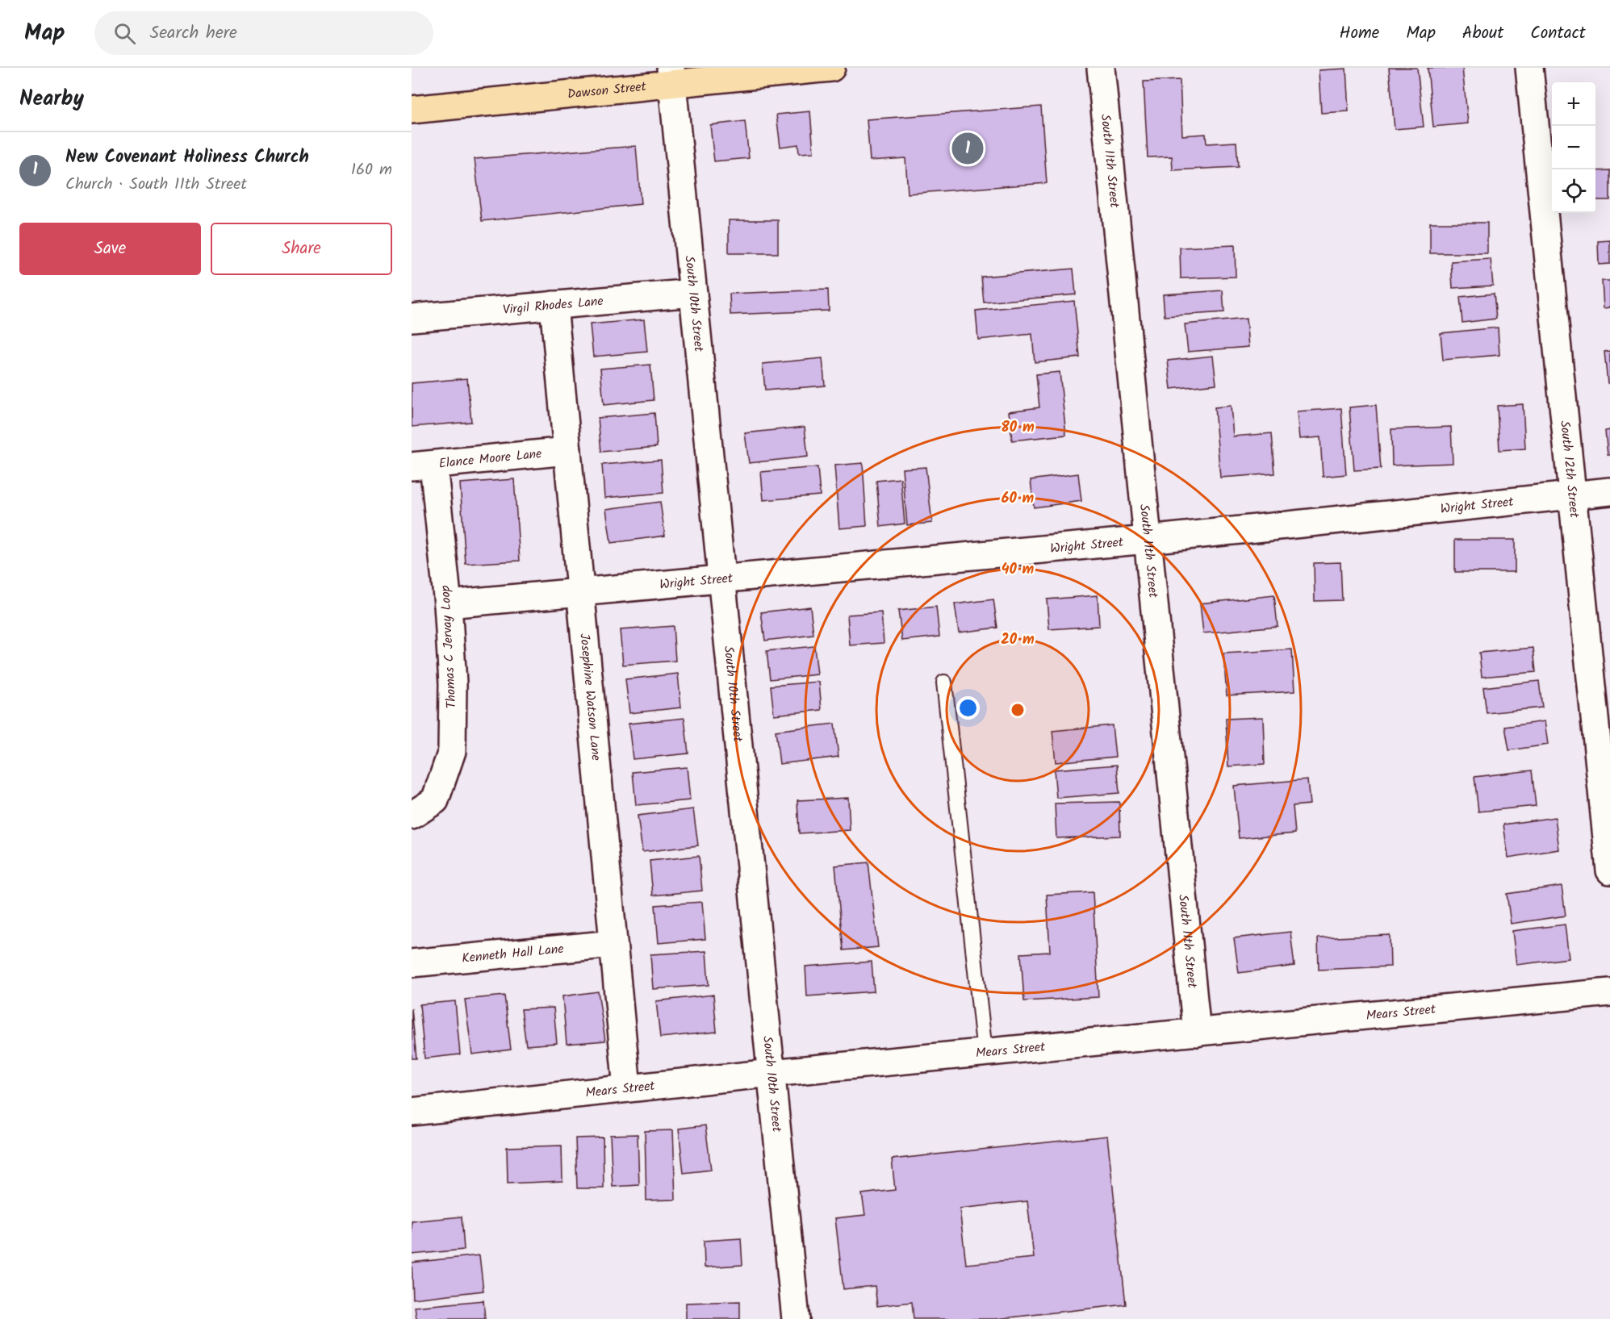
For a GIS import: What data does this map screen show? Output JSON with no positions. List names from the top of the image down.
{
  "streets": {
    "main road": ["Dawson Street"],
    "street": [
      "South 11th Street",
      "South 10th Street",
      "Virgil Rhodes Lane",
      "Elance Moore Lane",
      "South 12th Street",
      "Wright Street",
      "Thomas C Jervay Loop",
      "Josephine Watson Lane",
      "Kenneth Hall Lane",
      "Mears Street"
    ]
  },
  "crossings": [
    ["Dawson Street", "South 10th Street"],
    ["South 11th Street", "Wright Street"],
    ["South 11th Street", "Mears Street"],
    ["South 10th Street", "Virgil Rhodes Lane"],
    ["South 10th Street", "Wright Street"],
    ["South 10th Street", "Mears Street"],
    ["Virgil Rhodes Lane", "Josephine Watson Lane"],
    ["Elance Moore Lane", "Thomas C Jervay Loop"],
    ["Elance Moore Lane", "Josephine Watson Lane"],
    ["South 12th Street", "Wright Street"],
    ["Wright Street", "Thomas C Jervay Loop"],
    ["Wright Street", "Josephine Watson Lane"],
    ["Josephine Watson Lane", "Kenneth Hall Lane"],
    ["Josephine Watson Lane", "Mears Street"]
  ],
  "page": {
    "header": "Map",
    "search": "Search here",
    "nav": [
      "Home",
      "Map",
      "About",
      "Contact"
    ],
    "heading": "Nearby",
    "map_buttons": ["+", "−"],
    "list": [
      {
        "mark": "1",
        "name": "New Covenant Holiness Church",
        "note": "Church · South 11th Street",
        "value": "160 m"
      }
    ],
    "pins": "1",
    "buttons": ["Save", "Share"]
  },
  "rings": [
    "80 m",
    "60 m",
    "40 m",
    "20 m"
  ]
}
